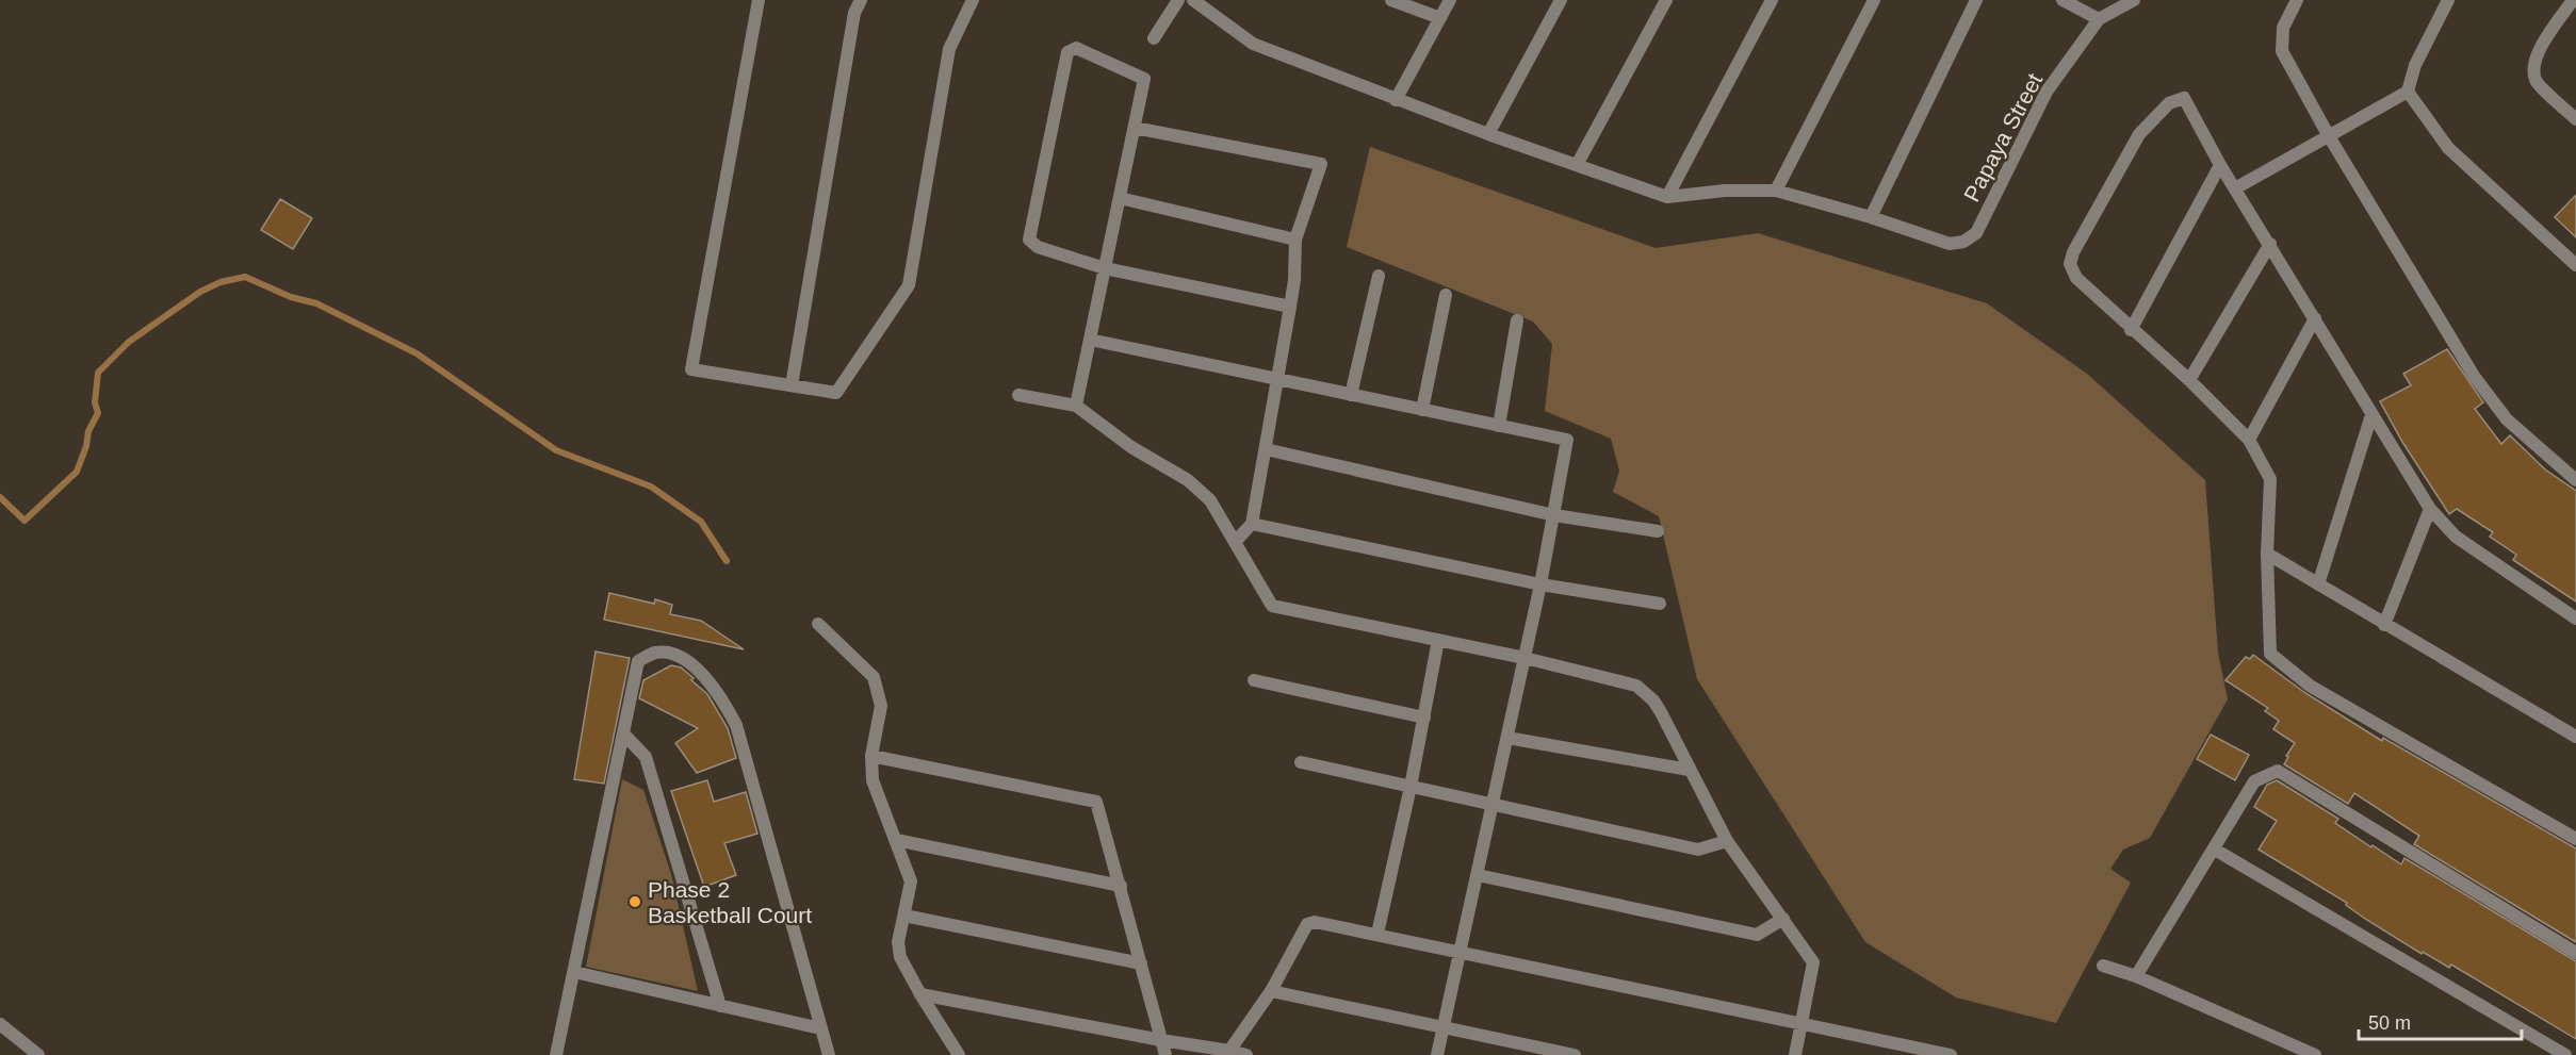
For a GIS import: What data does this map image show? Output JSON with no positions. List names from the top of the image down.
{
  "streets": {
    "street": ["Papaya Street"]
  },
  "places": ["Phase 2 Basketball Court"],
  "scale_bar": "50 m"
}
